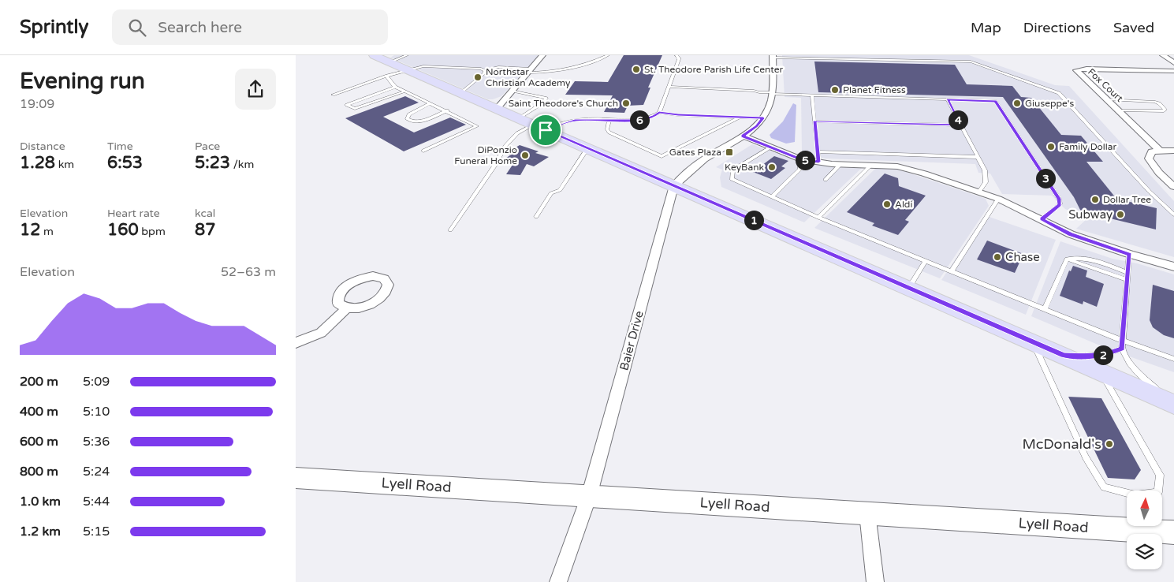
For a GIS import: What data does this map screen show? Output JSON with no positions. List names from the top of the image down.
{
  "streets": {
    "street": ["Fox Court", "Baier Drive", "Lyell Road"]
  },
  "crossings": [
    ["Baier Drive", "Lyell Road"]
  ],
  "places": {
    "other": [
      "St. Theodore Parish Life Center",
      "Northstar Christian Academy",
      "Planet Fitness",
      "Saint Theodore's Church",
      "Giuseppe's",
      "Family Dollar",
      "DiPonzio Funeral Home",
      "KeyBank",
      "Dollar Tree",
      "Aldi",
      "Subway",
      "Chase",
      "McDonald's"
    ],
    "transit": ["Gates Plaza"]
  },
  "north": "top",
  "page": {
    "header": "Sprintly",
    "search": "Search here",
    "nav": ["Map", "Directions", "Saved"],
    "heading": ["Evening run", "19:09"],
    "pins": [
      "4",
      "6",
      "5",
      "3",
      "1",
      "2"
    ],
    "stats": [
      ["Distance", "1.28 km"],
      ["Time", "6:53"],
      ["Pace", "5:23 /km"],
      ["Elevation", "12 m"],
      ["Heart rate", "160 bpm"],
      ["kcal", "87"]
    ],
    "chart": ["Elevation", "52–63 m"],
    "list": [
      {
        "name": "200 m",
        "note": "5:09"
      },
      {
        "name": "400 m",
        "note": "5:10"
      },
      {
        "name": "600 m",
        "note": "5:36"
      },
      {
        "name": "800 m",
        "note": "5:24"
      },
      {
        "name": "1.0 km",
        "note": "5:44"
      },
      {
        "name": "1.2 km",
        "note": "5:15"
      }
    ]
  }
}
